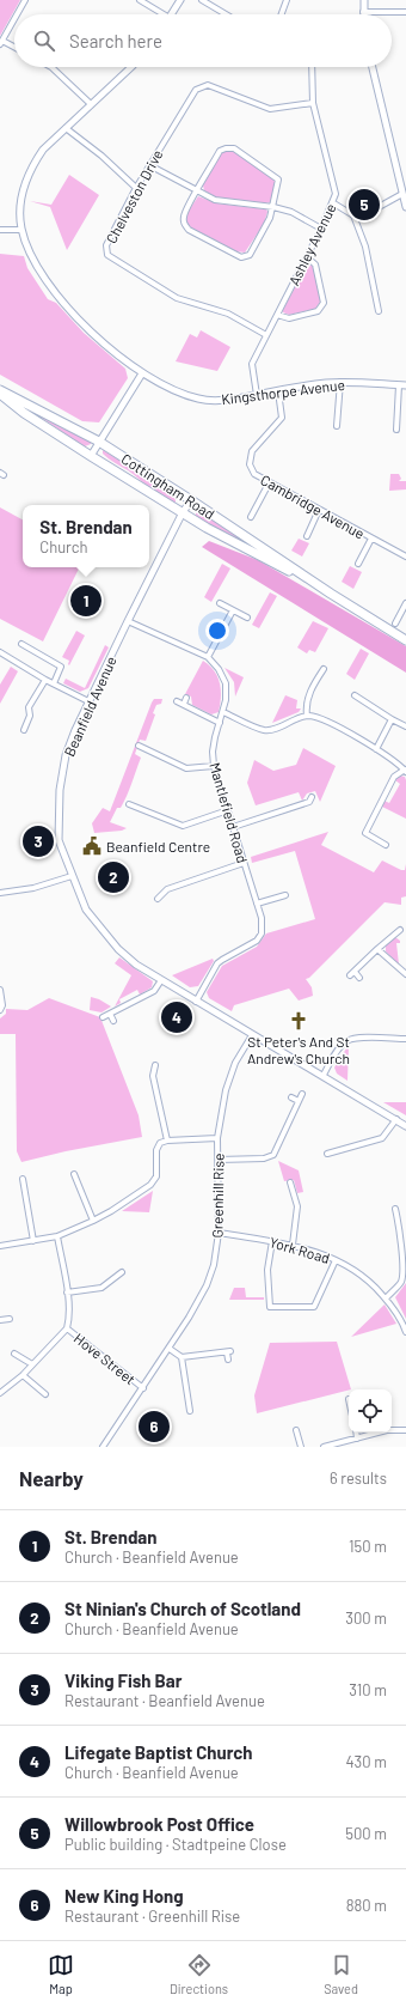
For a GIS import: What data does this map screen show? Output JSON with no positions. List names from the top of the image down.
{
  "streets": {
    "highway": ["Cottingham Road"],
    "street": [
      "Chelveston Drive",
      "Ashley Avenue",
      "Kingsthorpe Avenue",
      "Cambridge Avenue",
      "Beanfield Avenue",
      "Mantlefield Road",
      "Greenhill Rise",
      "York Road",
      "Hove Street"
    ]
  },
  "crossings": [
    ["Chelveston Drive", "Ashley Avenue"],
    ["Ashley Avenue", "Kingsthorpe Avenue"],
    ["Kingsthorpe Avenue", "Cambridge Avenue"],
    ["Cottingham Road", "Beanfield Avenue"],
    ["Beanfield Avenue", "Mantlefield Road"],
    ["Beanfield Avenue", "Greenhill Rise"],
    ["Greenhill Rise", "York Road"],
    ["Greenhill Rise", "Hove Street"]
  ],
  "places": {
    "public building": ["Beanfield Centre"],
    "church": ["St Peter's And St Andrew's Church"]
  },
  "page": {
    "search": "Search here",
    "pins": [
      "5",
      "1",
      "3",
      "2",
      "4",
      "6"
    ],
    "popup": ["St. Brendan", "Church"],
    "heading": ["Nearby", "6 results"],
    "list": [
      {
        "mark": "1",
        "name": "St. Brendan",
        "note": "Church · Beanfield Avenue",
        "value": "150 m"
      },
      {
        "mark": "2",
        "name": "St Ninian's Church of Scotland",
        "note": "Church · Beanfield Avenue",
        "value": "300 m"
      },
      {
        "mark": "3",
        "name": "Viking Fish Bar",
        "note": "Restaurant · Beanfield Avenue",
        "value": "310 m"
      },
      {
        "mark": "4",
        "name": "Lifegate Baptist Church",
        "note": "Church · Beanfield Avenue",
        "value": "430 m"
      },
      {
        "mark": "5",
        "name": "Willowbrook Post Office",
        "note": "Public building · Stadtpeine Close",
        "value": "500 m"
      },
      {
        "mark": "6",
        "name": "New King Hong",
        "note": "Restaurant · Greenhill Rise",
        "value": "880 m"
      }
    ],
    "nav": ["Map", "Directions", "Saved"]
  }
}
